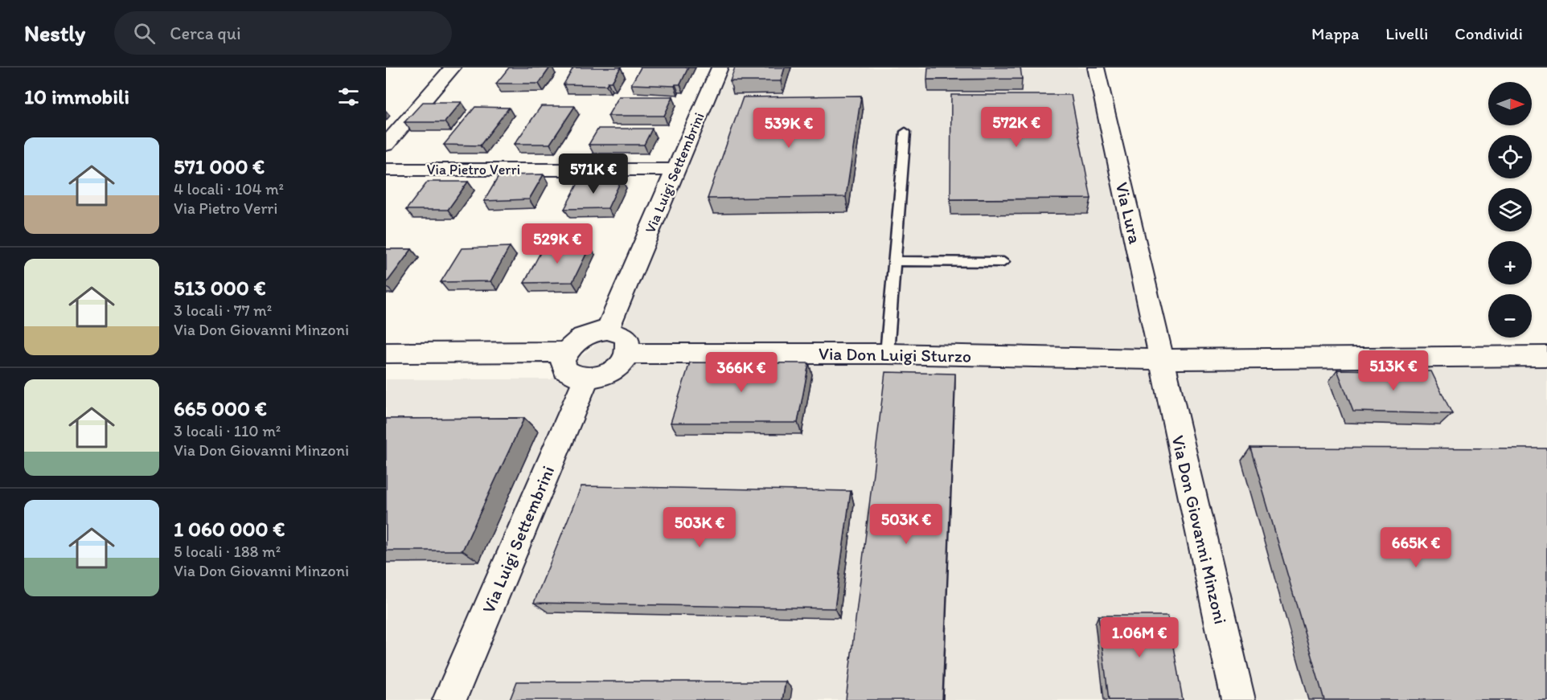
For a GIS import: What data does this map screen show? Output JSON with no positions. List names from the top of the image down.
{
  "streets": {
    "street": [
      "Via Pietro Verri",
      "Via Luigi Settembrini",
      "Via Lura",
      "Via Don Luigi Sturzo",
      "Via Don Giovanni Minzoni"
    ]
  },
  "crossings": [
    ["Via Pietro Verri", "Via Luigi Settembrini"],
    ["Via Luigi Settembrini", "Via Don Luigi Sturzo"],
    ["Via Lura", "Via Don Luigi Sturzo"],
    ["Via Lura", "Via Don Giovanni Minzoni"],
    ["Via Don Luigi Sturzo", "Via Don Giovanni Minzoni"]
  ],
  "north": "right",
  "page": {
    "header": "Nestly",
    "search": "Cerca qui",
    "nav": ["Mappa", "Livelli", "Condividi"],
    "heading": "10 immobili",
    "map_buttons": ["+", "−"],
    "price": [
      "572K €",
      "539K €",
      "571K €",
      "529K €",
      "513K €",
      "366K €",
      "503K €",
      "503K €",
      "665K €",
      "1.06M €"
    ],
    "list": [
      {
        "name": "571 000 €",
        "note": "4 locali · 104 m² · Via Pietro Verri"
      },
      {
        "name": "513 000 €",
        "note": "3 locali · 77 m² · Via Don Giovanni Minzoni"
      },
      {
        "name": "665 000 €",
        "note": "3 locali · 110 m² · Via Don Giovanni Minzoni"
      },
      {
        "name": "1 060 000 €",
        "note": "5 locali · 188 m² · Via Don Giovanni Minzoni"
      }
    ]
  }
}
